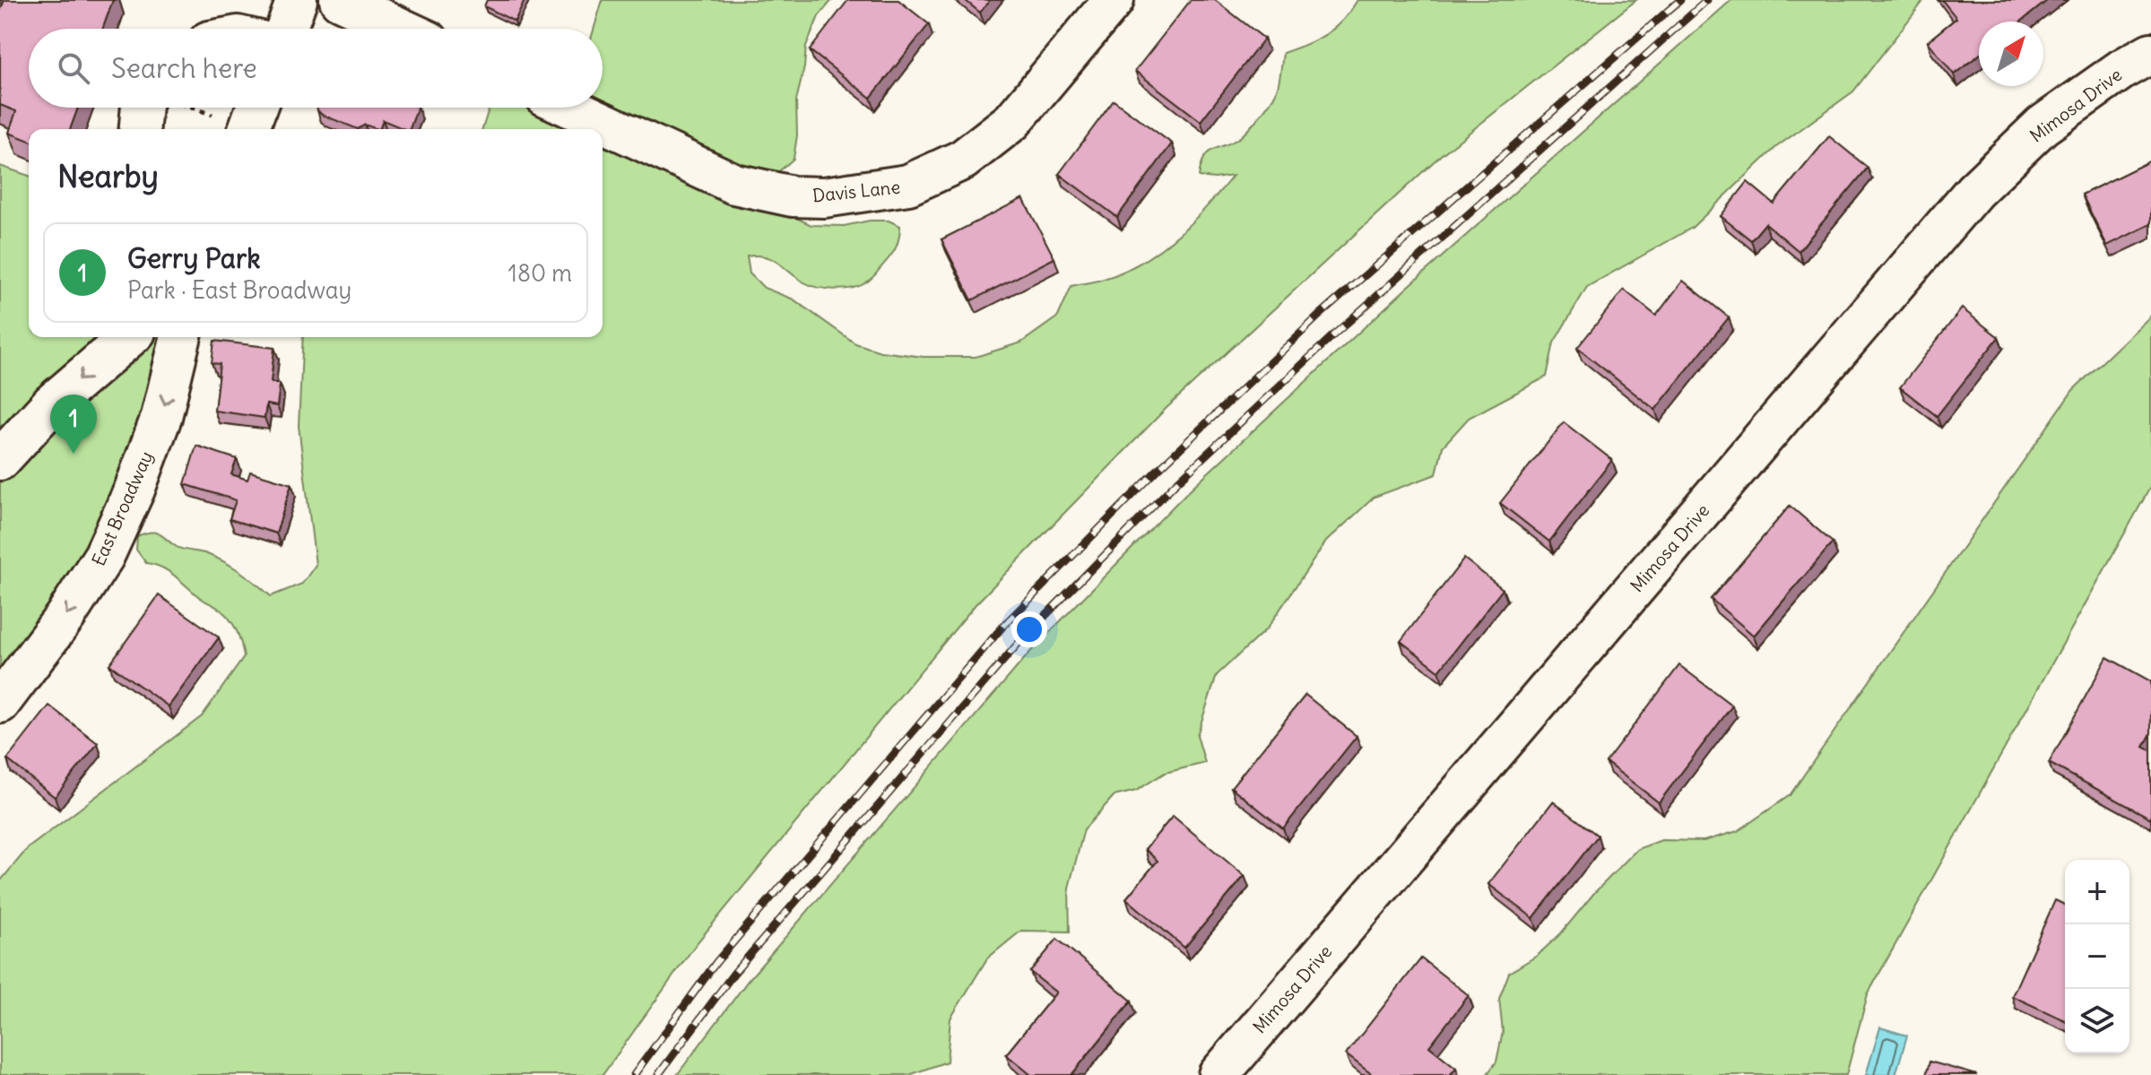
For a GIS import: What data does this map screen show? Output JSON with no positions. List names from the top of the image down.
{
  "streets": {
    "street": ["Mimosa Drive", "Davis Lane", "East Broadway"]
  },
  "north": "top right",
  "page": {
    "search": "Search here",
    "heading": "Nearby",
    "list": [
      {
        "mark": "1",
        "name": "Gerry Park",
        "note": "Park · East Broadway",
        "value": "180 m"
      }
    ],
    "pins": "1",
    "map_buttons": ["+", "−"]
  }
}
